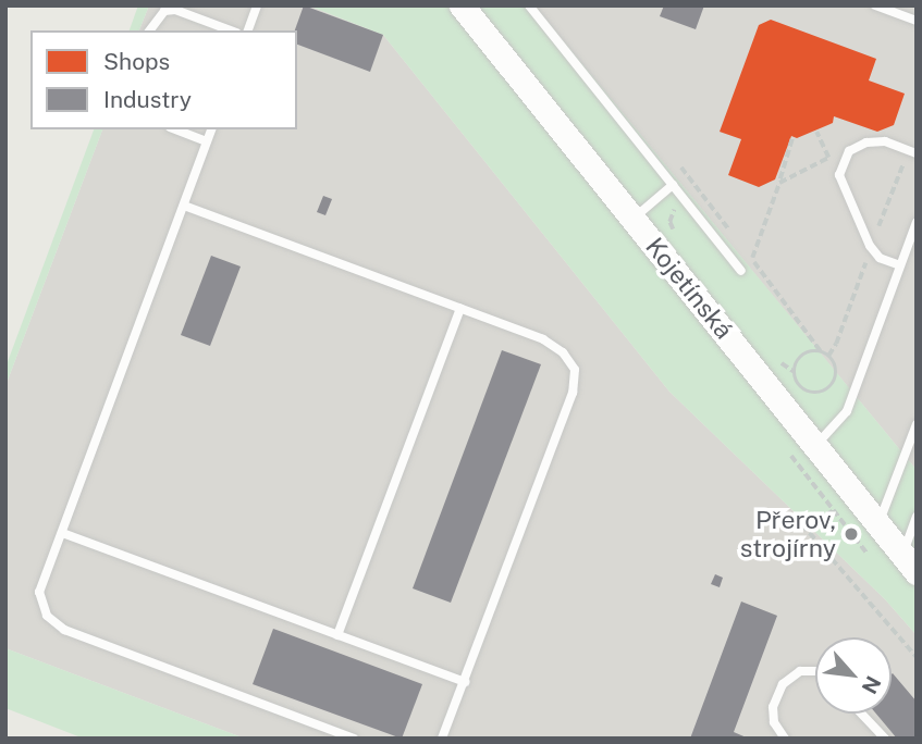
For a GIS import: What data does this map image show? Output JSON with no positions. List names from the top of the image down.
{
  "streets": {
    "main road": ["Kojetínská"]
  },
  "places": ["Přerov, strojírny"],
  "legend": ["Shops", "Industry"],
  "north": "bottom right"
}
